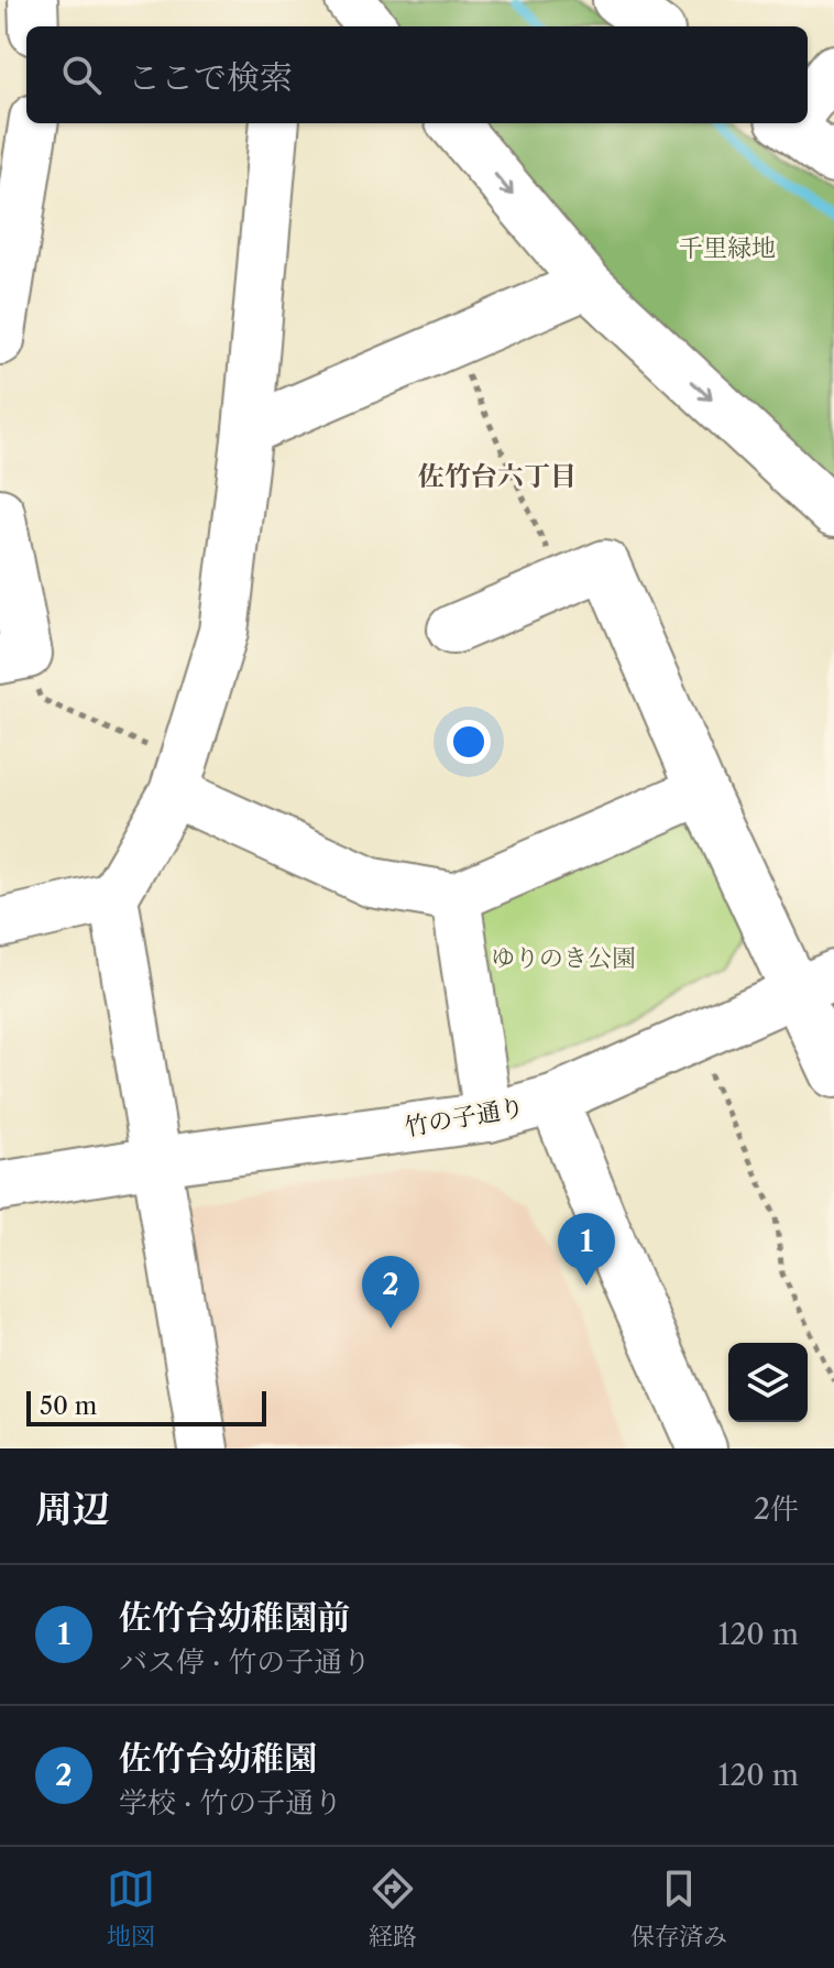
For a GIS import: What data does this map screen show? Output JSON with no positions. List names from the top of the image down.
{
  "streets": {
    "street": ["竹の子通り"]
  },
  "districts": ["佐竹台六丁目"],
  "parks": ["千里緑地", "ゆりのき公園"],
  "scale_bar": "50 m",
  "page": {
    "search": "ここで検索",
    "pins": ["1", "2"],
    "scale": "50 m",
    "heading": ["周辺", "2件"],
    "list": [
      {
        "mark": "1",
        "name": "佐竹台幼稚園前",
        "note": "バス停 · 竹の子通り",
        "value": "120 m"
      },
      {
        "mark": "2",
        "name": "佐竹台幼稚園",
        "note": "学校 · 竹の子通り",
        "value": "120 m"
      }
    ],
    "nav": ["地図", "経路", "保存済み"]
  }
}
